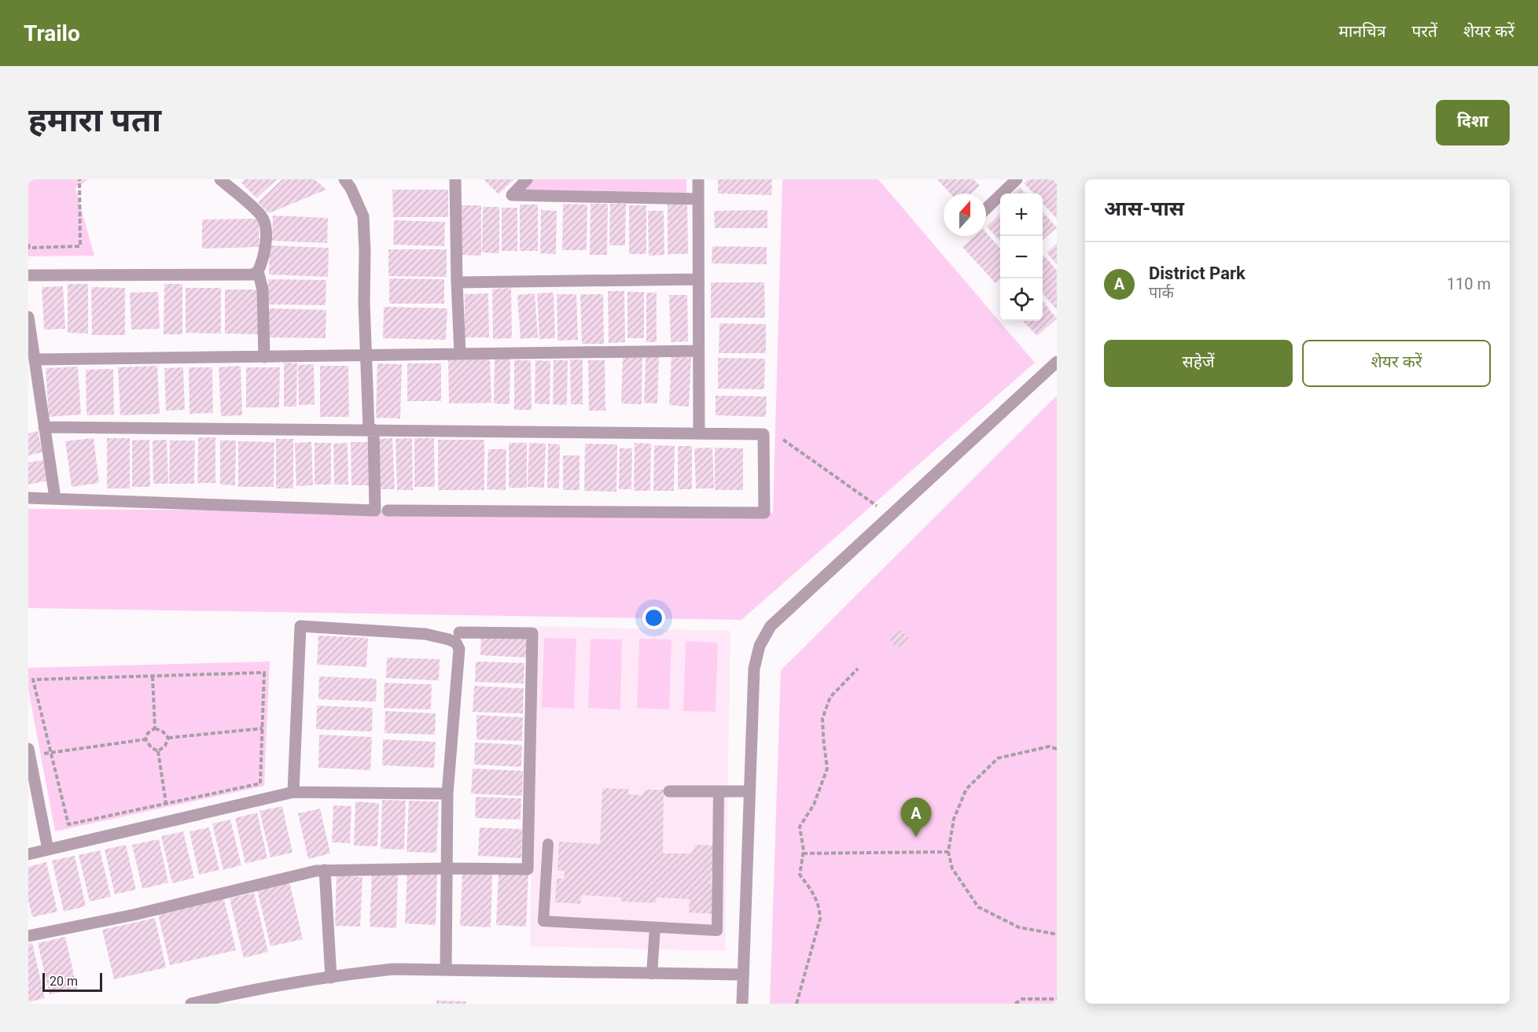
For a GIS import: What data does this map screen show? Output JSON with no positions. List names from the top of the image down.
{
  "scale_bar": "20 m",
  "north": "top",
  "page": {
    "header": "Trailo",
    "nav": ["मानचित्र", "परतें", "शेयर करें"],
    "buttons": [
      "दिशा",
      ["सहेजें", "शेयर करें"]
    ],
    "title": "हमारा पता",
    "heading": "आस-पास",
    "map_buttons": ["+", "−"],
    "list": [
      {
        "mark": "A",
        "name": "District Park",
        "note": "पार्क",
        "value": "110 m"
      }
    ],
    "pins": "A",
    "scale": "20 m"
  }
}
